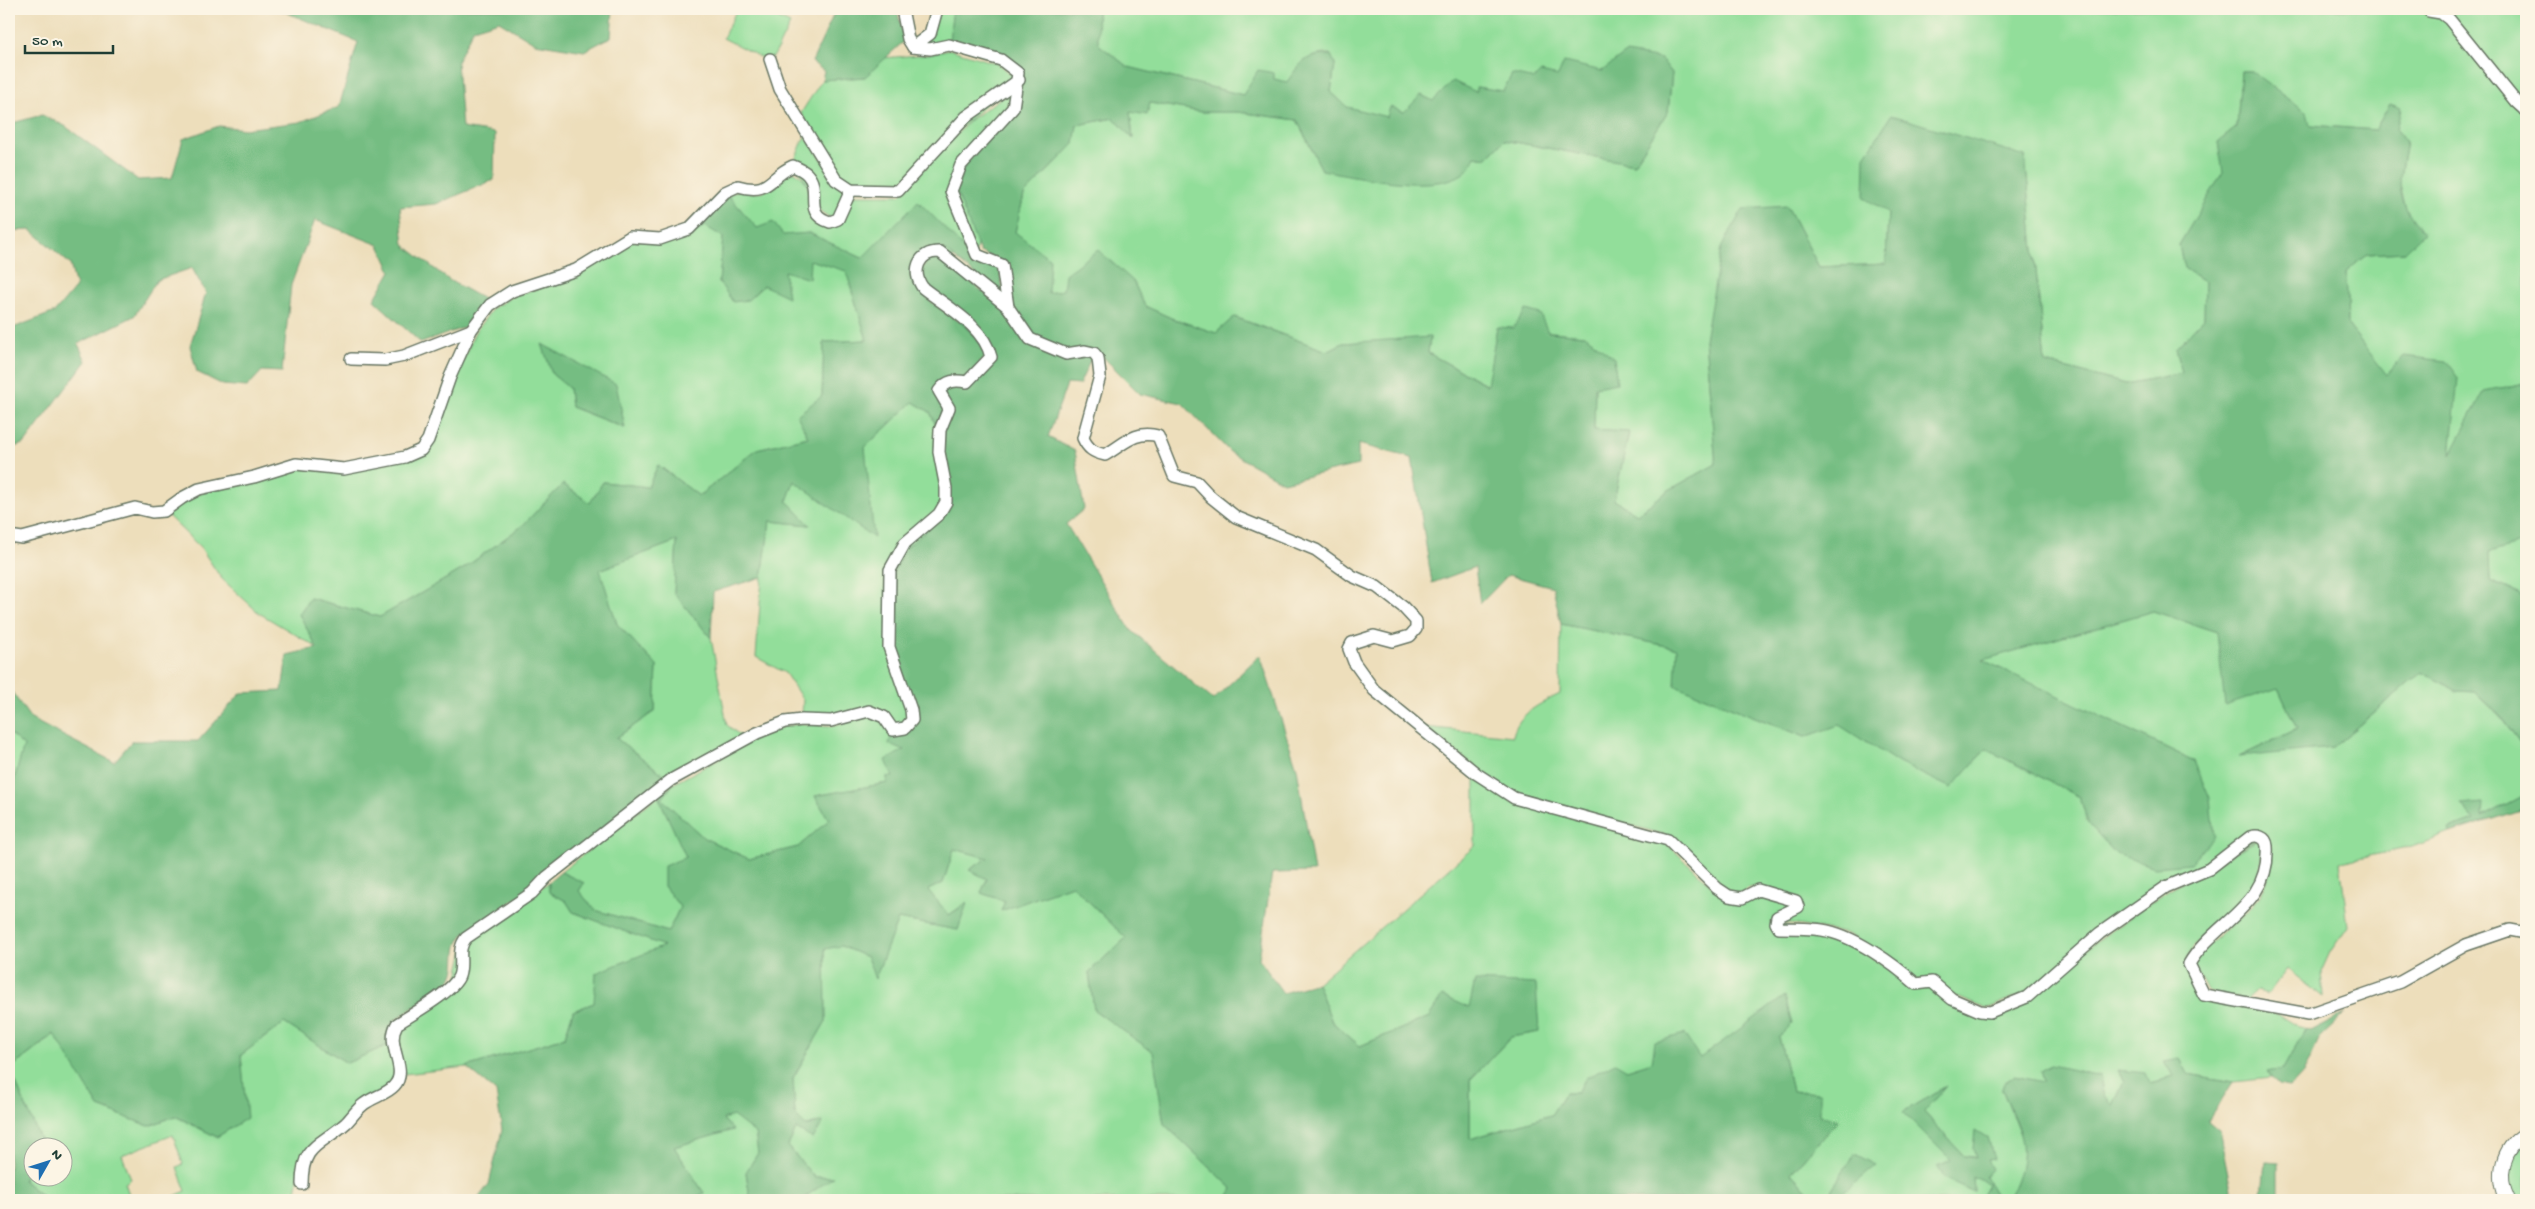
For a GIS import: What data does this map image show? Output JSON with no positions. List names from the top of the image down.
{
  "scale_bar": "50 m",
  "north": "top right"
}
